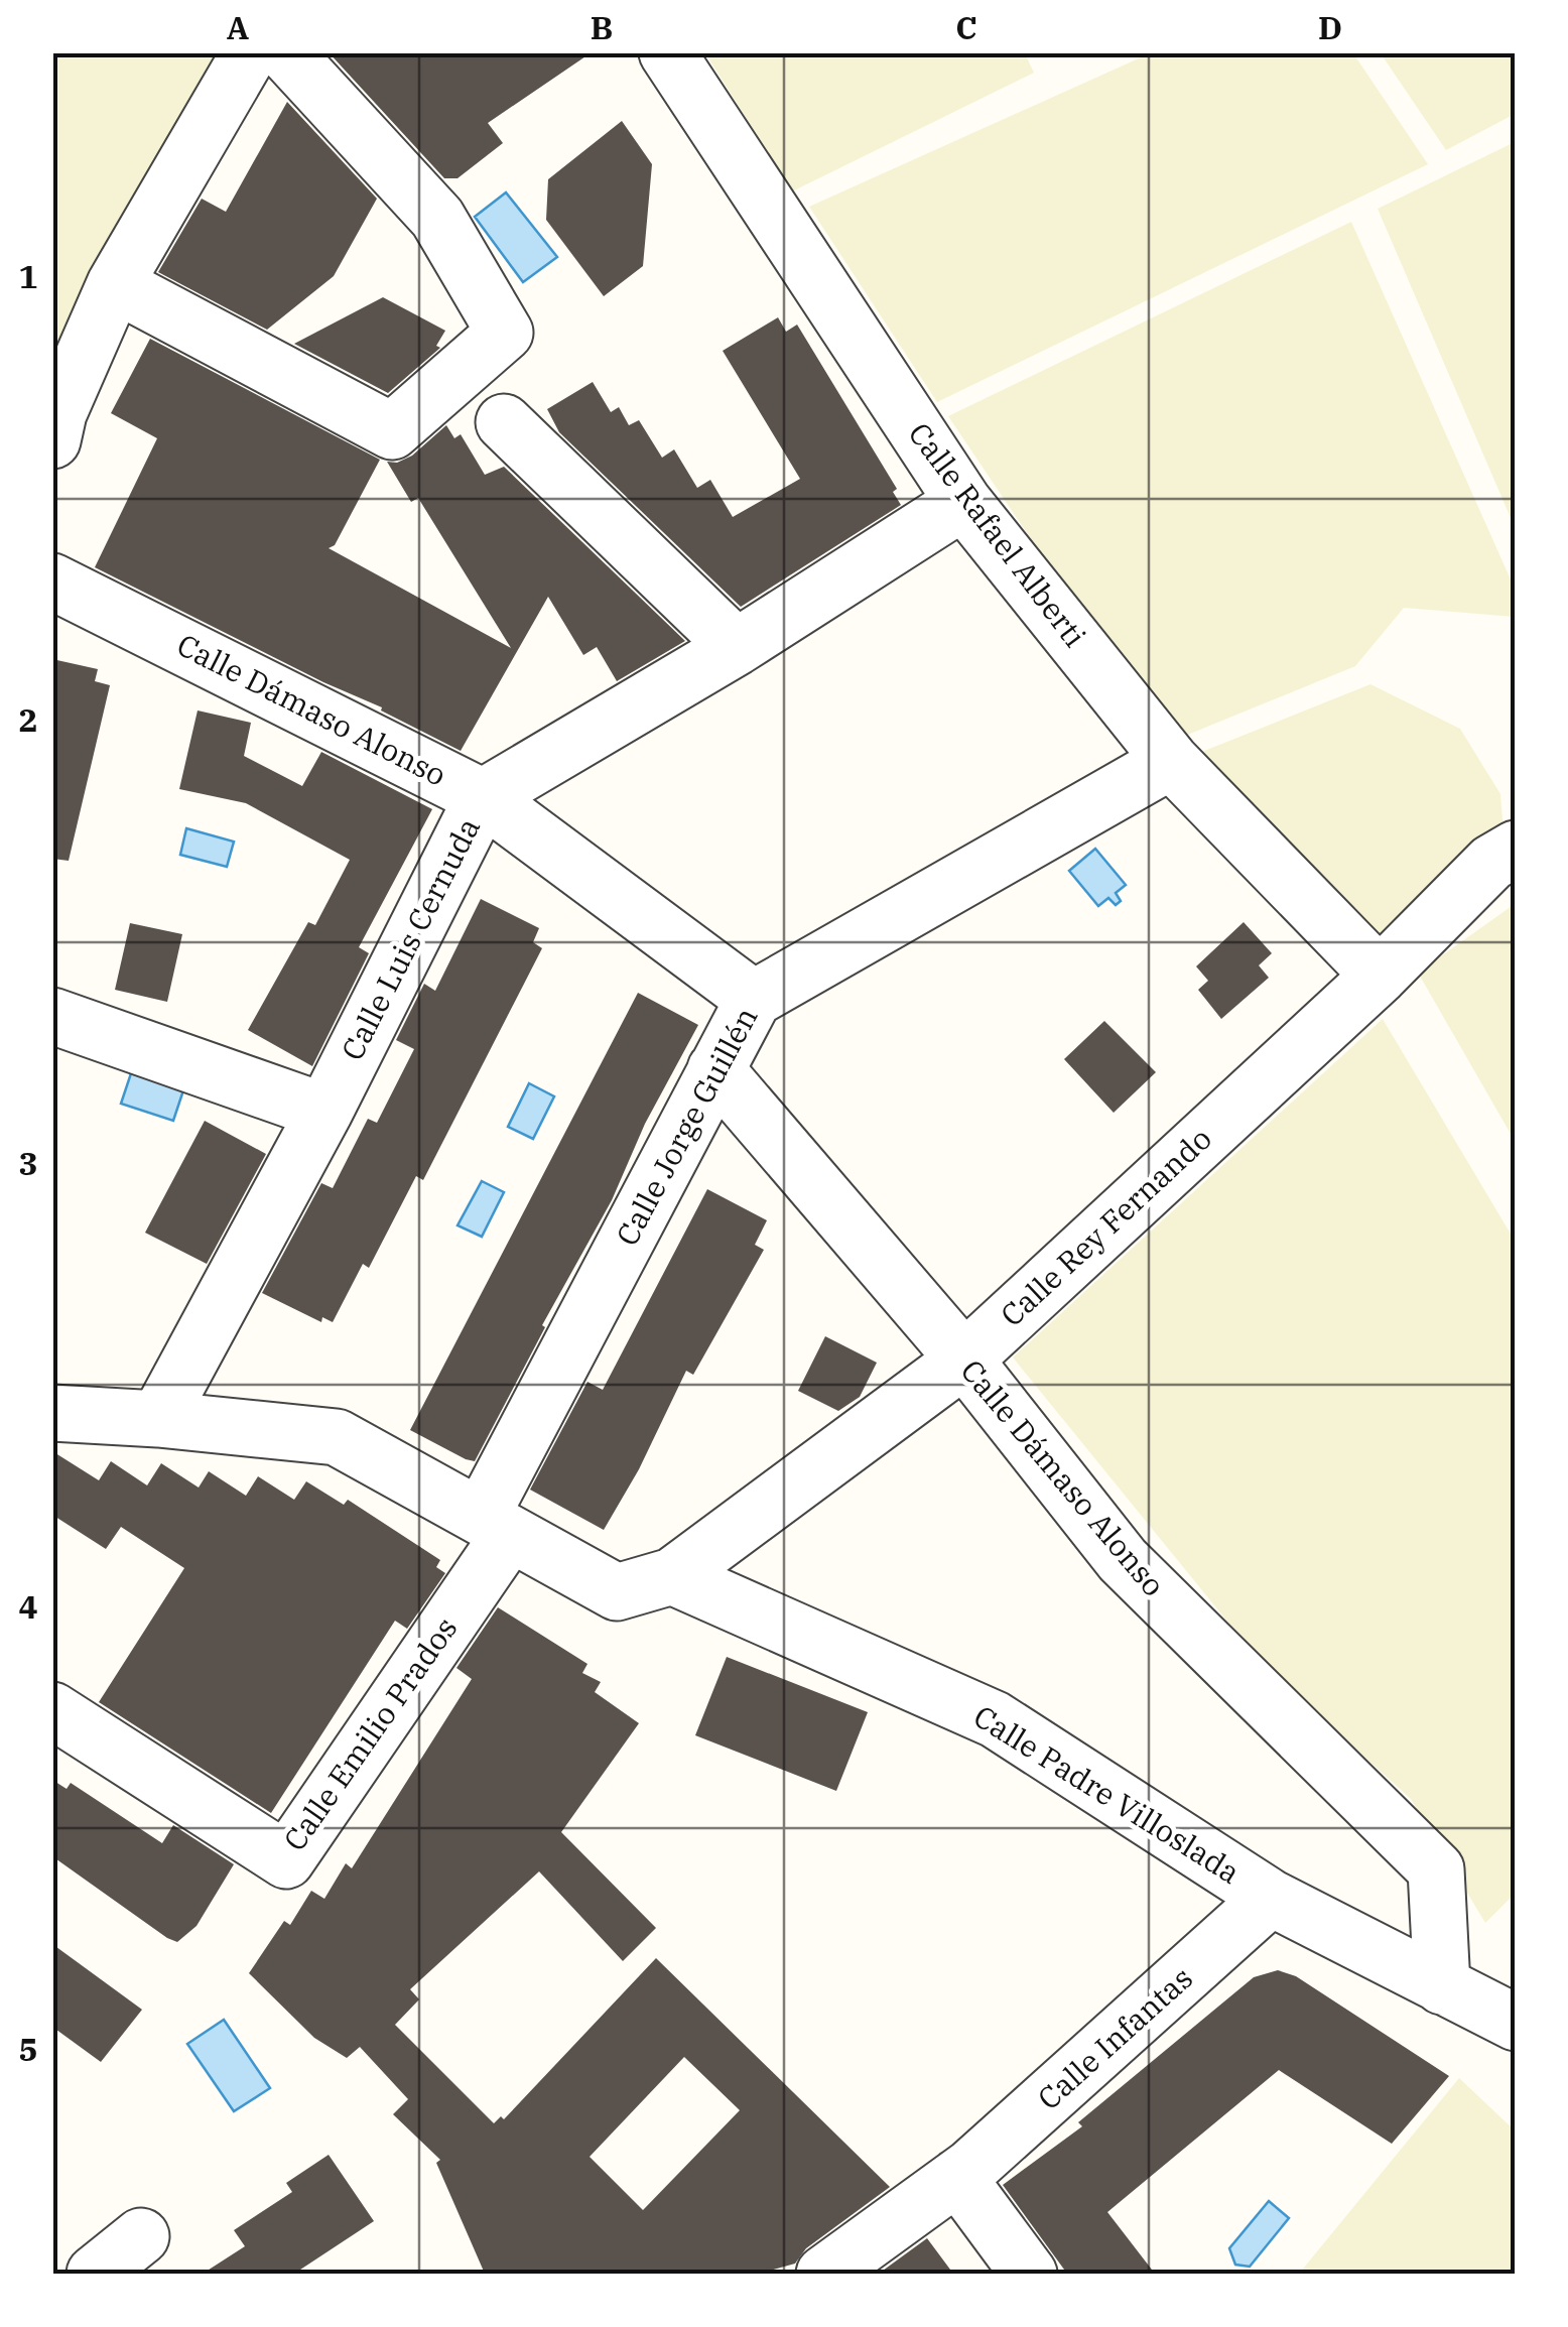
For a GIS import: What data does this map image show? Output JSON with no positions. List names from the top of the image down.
{
  "streets": {
    "street": [
      "Calle Rafael Alberti",
      "Calle Dámaso Alonso",
      "Calle Luis Cernuda",
      "Calle Jorge Guillén",
      "Calle Rey Fernando",
      "Calle Emilio Prados",
      "Calle Padre Villoslada",
      "Calle Infantas"
    ]
  },
  "crossings": [
    ["Calle Rafael Alberti", "Calle Luis Cernuda"],
    ["Calle Rafael Alberti", "Calle Jorge Guillén"],
    ["Calle Rafael Alberti", "Calle Rey Fernando"],
    ["Calle Dámaso Alonso", "Calle Luis Cernuda"],
    ["Calle Dámaso Alonso", "Calle Jorge Guillén"],
    ["Calle Dámaso Alonso", "Calle Rey Fernando"],
    ["Calle Dámaso Alonso", "Calle Padre Villoslada"],
    ["Calle Jorge Guillén", "Calle Emilio Prados"],
    ["Calle Rey Fernando", "Calle Padre Villoslada"],
    ["Calle Padre Villoslada", "Calle Infantas"]
  ],
  "grid": {
    "columns": [
      "A",
      "B",
      "C",
      "D"
    ],
    "rows": [
      "1",
      "2",
      "3",
      "4",
      "5"
    ]
  }
}
